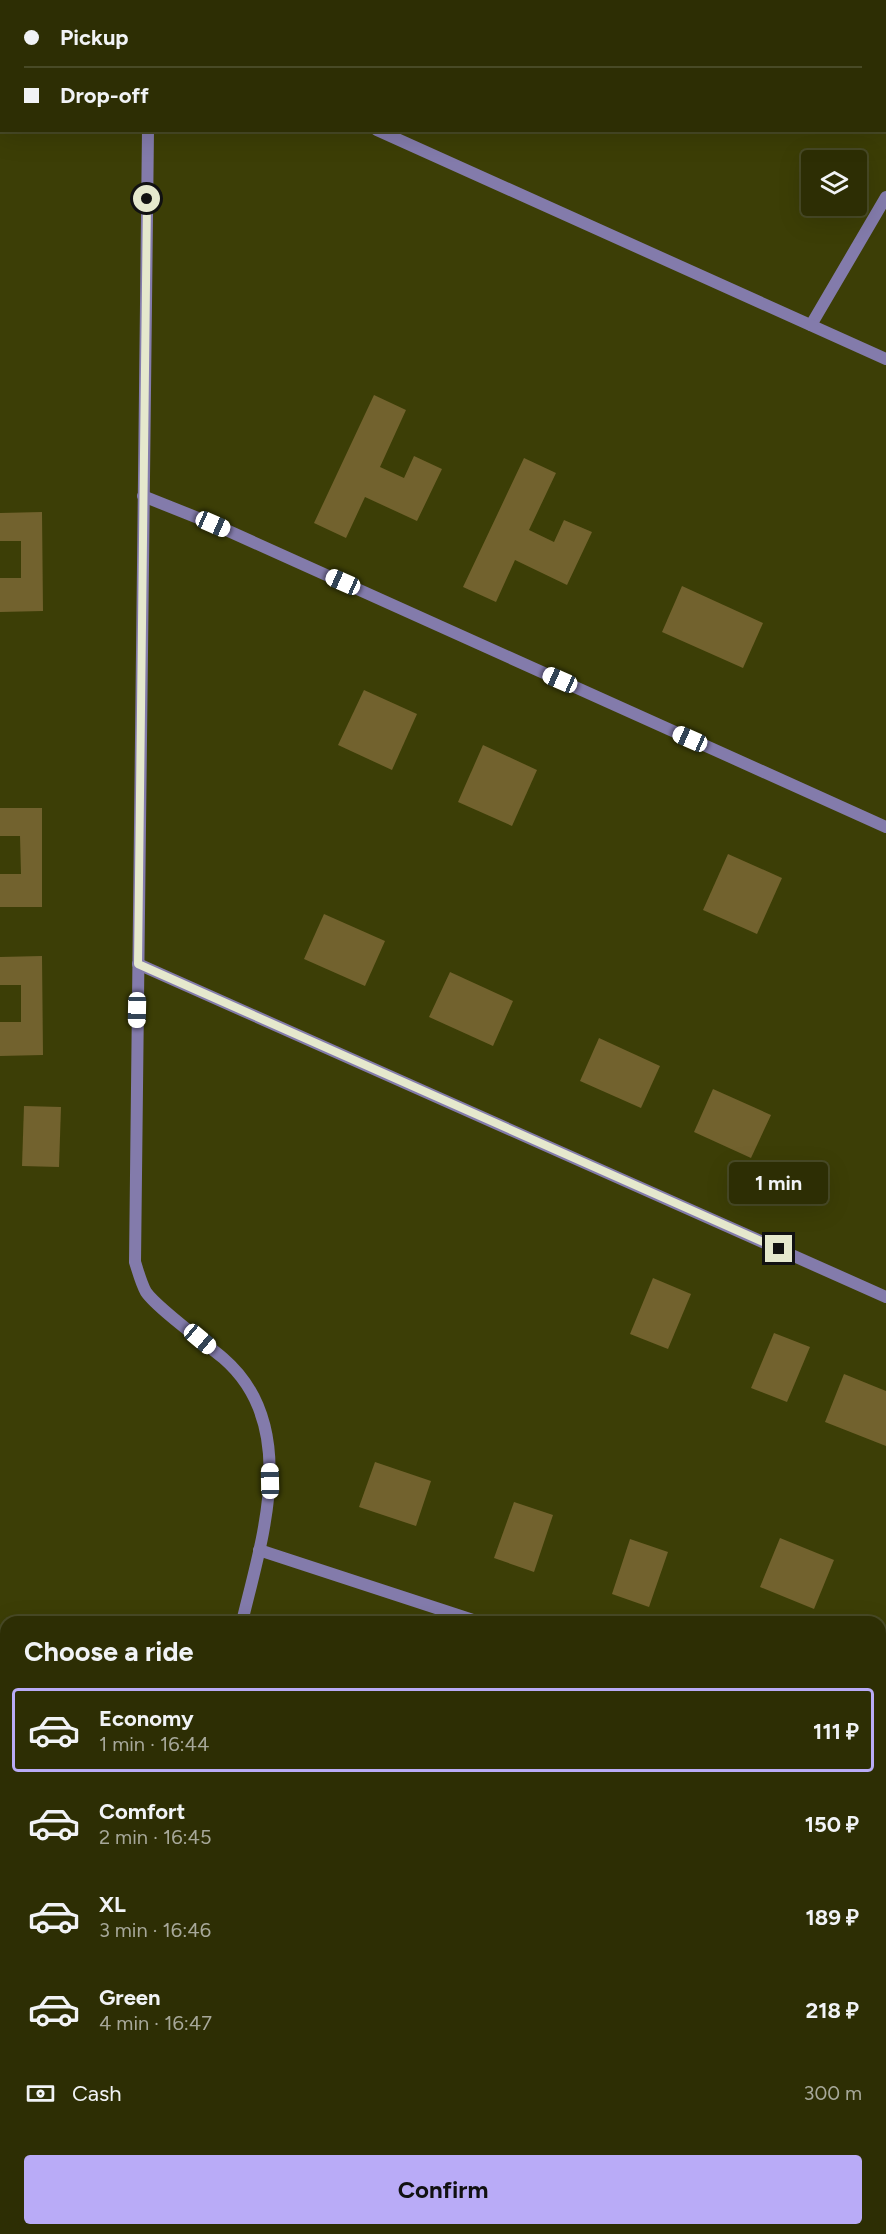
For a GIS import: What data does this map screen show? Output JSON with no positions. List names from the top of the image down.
{
  "page": {
    "banner": ["Pickup", "Drop-off"],
    "bubble": "1 min",
    "heading": "Choose a ride",
    "list": [
      {
        "name": "Economy",
        "note": "1 min · 16:44",
        "value": "111 ₽"
      },
      {
        "name": "Comfort",
        "note": "2 min · 16:45",
        "value": "150 ₽"
      },
      {
        "name": "XL",
        "note": "3 min · 16:46",
        "value": "189 ₽"
      },
      {
        "name": "Green",
        "note": "4 min · 16:47",
        "value": "218 ₽"
      }
    ],
    "pay": ["Cash", "300 m"],
    "buttons": "Confirm"
  }
}
